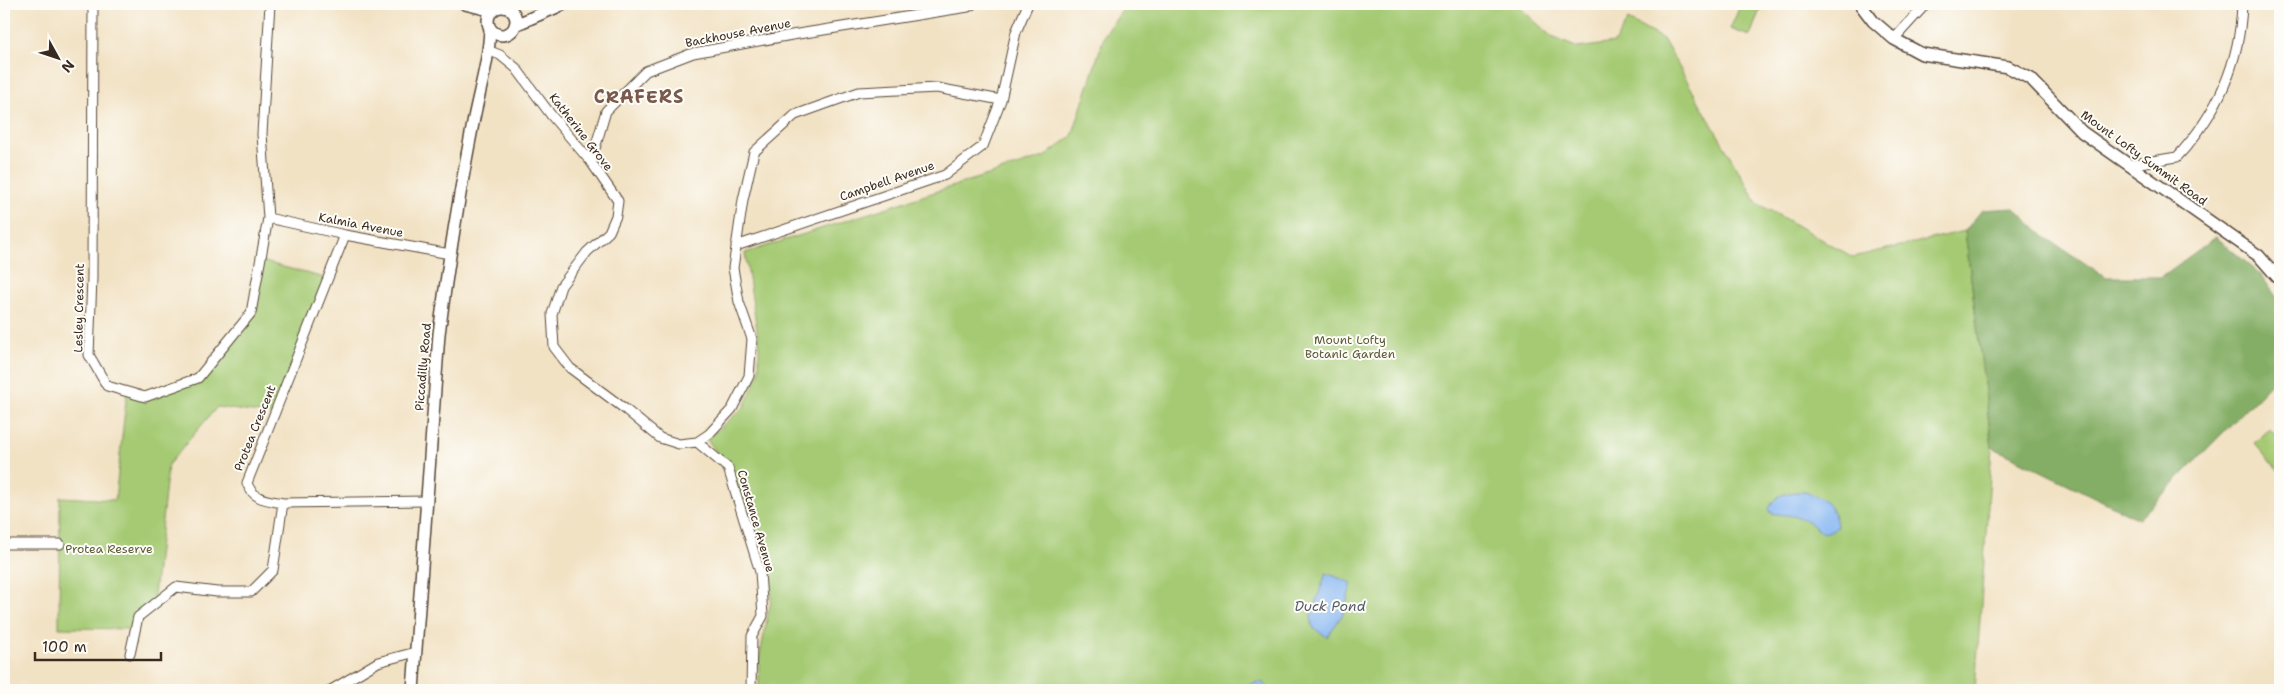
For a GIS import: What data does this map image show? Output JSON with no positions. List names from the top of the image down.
{
  "streets": {
    "main road": ["Mount Lofty Summit Road", "Piccadilly Road"],
    "street": [
      "Backhouse Avenue",
      "Katherine Grove",
      "Campbell Avenue",
      "Kalmia Avenue",
      "Lesley Crescent",
      "Protea Crescent",
      "Constance Avenue"
    ]
  },
  "crossings": [
    ["Backhouse Avenue", "Katherine Grove"],
    ["Katherine Grove", "Piccadilly Road"],
    ["Katherine Grove", "Constance Avenue"],
    ["Kalmia Avenue", "Lesley Crescent"],
    ["Kalmia Avenue", "Piccadilly Road"],
    ["Kalmia Avenue", "Protea Crescent"],
    ["Piccadilly Road", "Protea Crescent"]
  ],
  "districts": ["CRAFERS"],
  "water": ["Duck Pond"],
  "parks": ["Mount Lofty Botanic Garden", "Protea Reserve"],
  "scale_bar": "100 m",
  "north": "bottom right"
}
